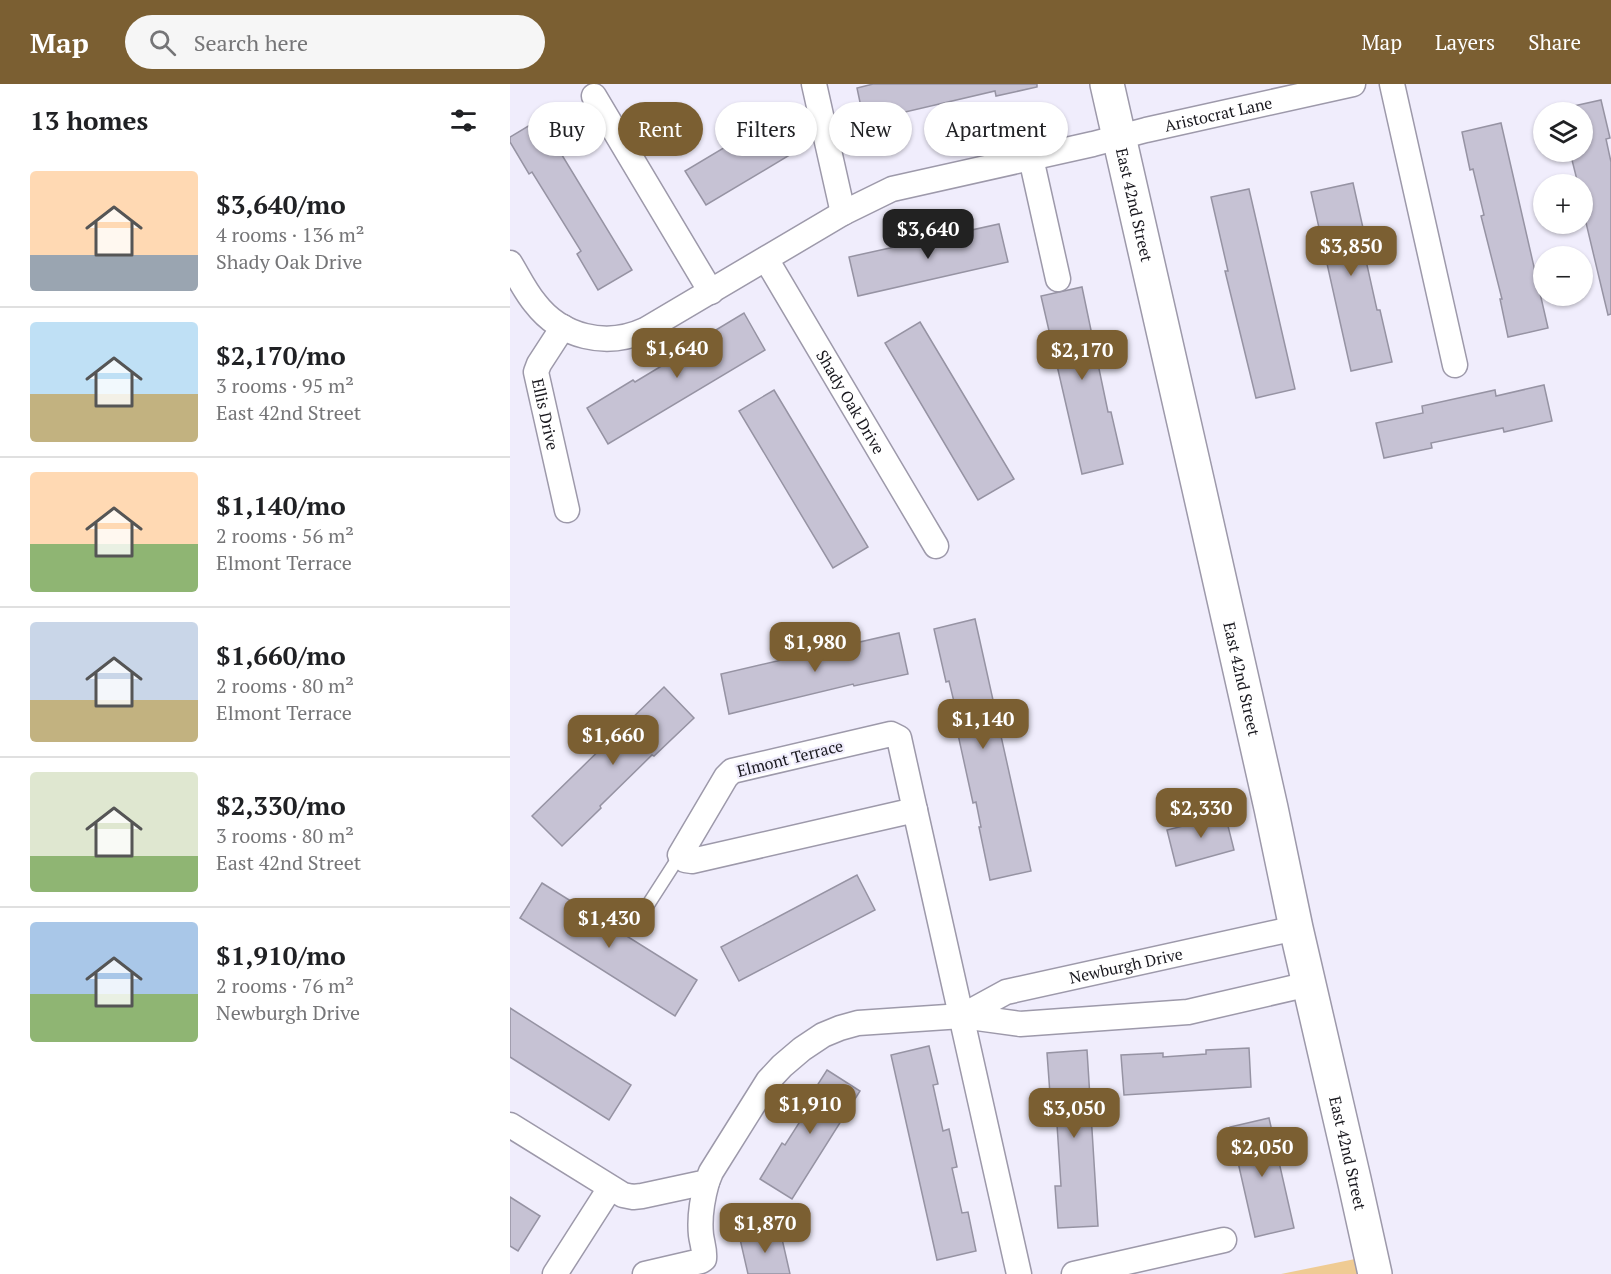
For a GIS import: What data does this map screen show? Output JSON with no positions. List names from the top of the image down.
{
  "streets": {
    "street": [
      "Aristocrat Lane",
      "East 42nd Street",
      "Shady Oak Drive",
      "Ellis Drive",
      "Elmont Terrace",
      "Newburgh Drive"
    ]
  },
  "crossings": [
    ["Aristocrat Lane", "East 42nd Street"],
    ["East 42nd Street", "Newburgh Drive"],
    ["Elmont Terrace", "Newburgh Drive"]
  ],
  "page": {
    "header": "Map",
    "search": "Search here",
    "nav": ["Map", "Layers", "Share"],
    "heading": "13 homes",
    "map_buttons": ["+", "−"],
    "chip": [
      "Buy",
      "Rent",
      "Filters",
      "New",
      "Apartment"
    ],
    "list": [
      {
        "name": "$3,640/mo",
        "note": "4 rooms · 136 m² · Shady Oak Drive"
      },
      {
        "name": "$2,170/mo",
        "note": "3 rooms · 95 m² · East 42nd Street"
      },
      {
        "name": "$1,140/mo",
        "note": "2 rooms · 56 m² · Elmont Terrace"
      },
      {
        "name": "$1,660/mo",
        "note": "2 rooms · 80 m² · Elmont Terrace"
      },
      {
        "name": "$2,330/mo",
        "note": "3 rooms · 80 m² · East 42nd Street"
      },
      {
        "name": "$1,910/mo",
        "note": "2 rooms · 76 m² · Newburgh Drive"
      }
    ],
    "price": [
      "$3,640",
      "$3,850",
      "$1,640",
      "$2,170",
      "$1,980",
      "$1,140",
      "$1,660",
      "$2,330",
      "$1,430",
      "$1,910",
      "$3,050",
      "$2,050",
      "$1,870"
    ]
  }
}
